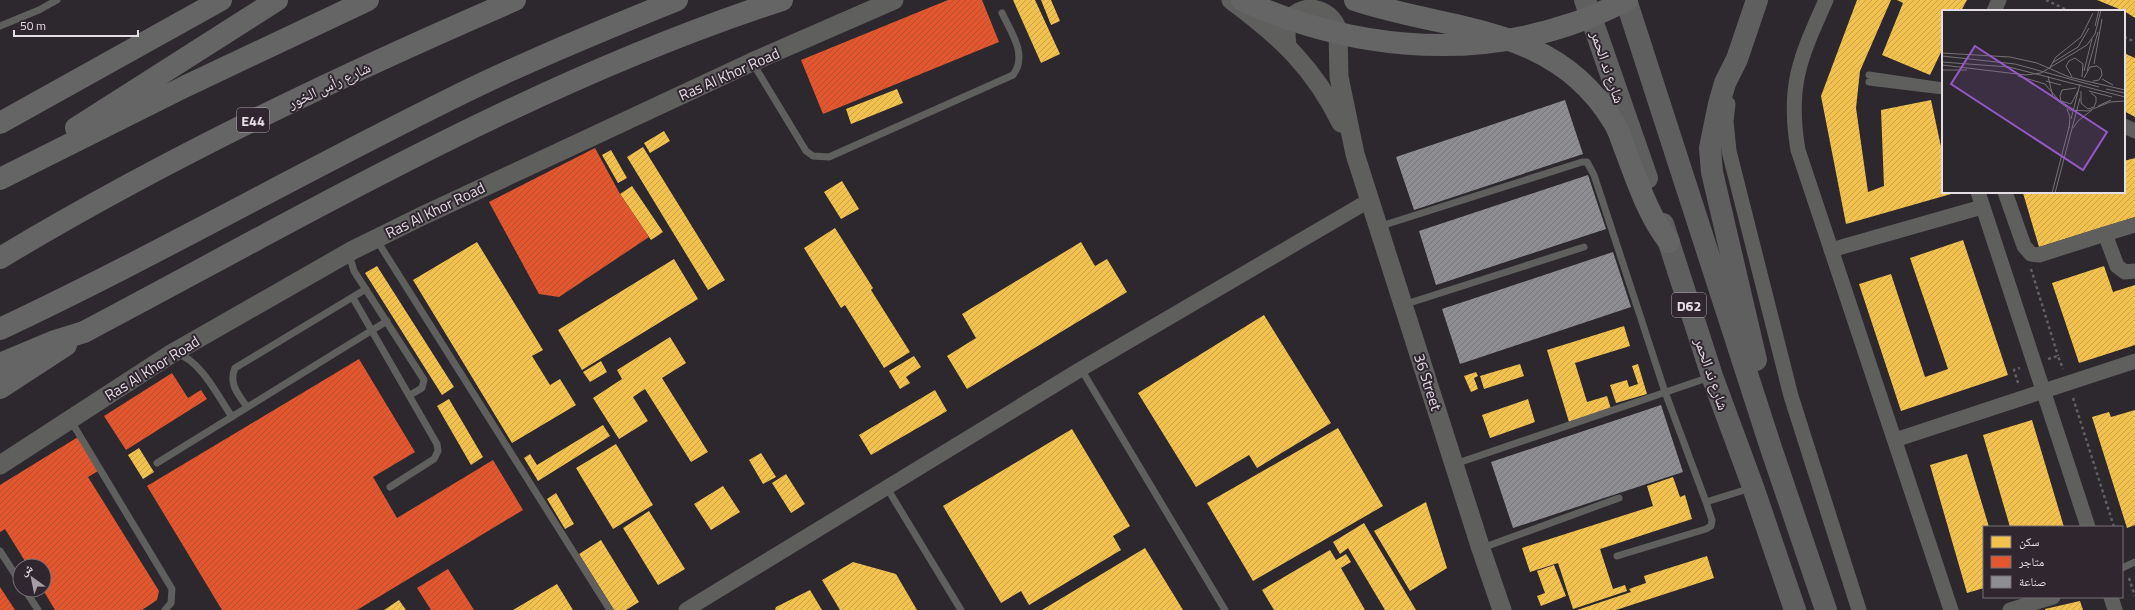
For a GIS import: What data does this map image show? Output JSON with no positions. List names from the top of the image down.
{
  "streets": {
    "highway": ["شارع رأس الخور", "E44"],
    "main road": ["شارع ند الحمر", "D62"],
    "street": ["Ras Al Khor Road", "36 Street"]
  },
  "legend": ["سكن", "متاجر", "صناعة"],
  "scale_bar": "50 m",
  "north": "top left"
}
